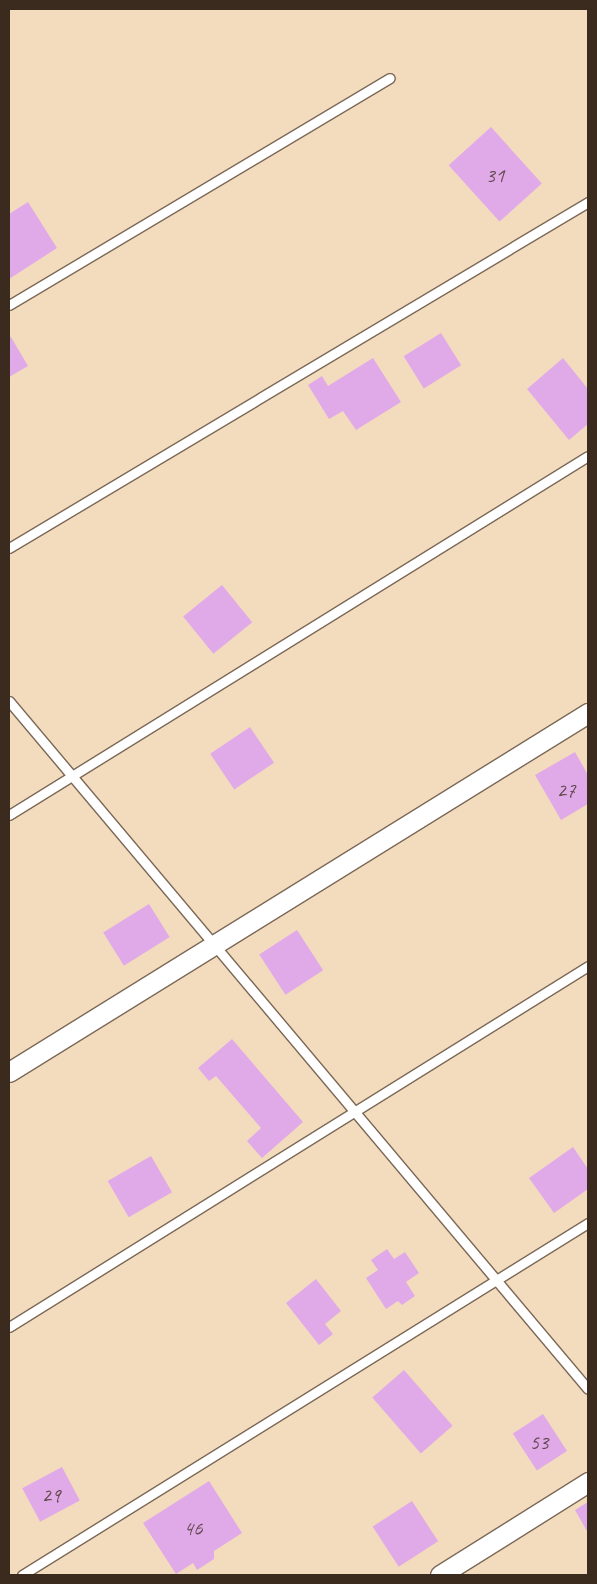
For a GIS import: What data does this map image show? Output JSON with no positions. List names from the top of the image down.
{
  "house_numbers": [
    "31",
    "27",
    "53",
    "29",
    "46"
  ]
}
